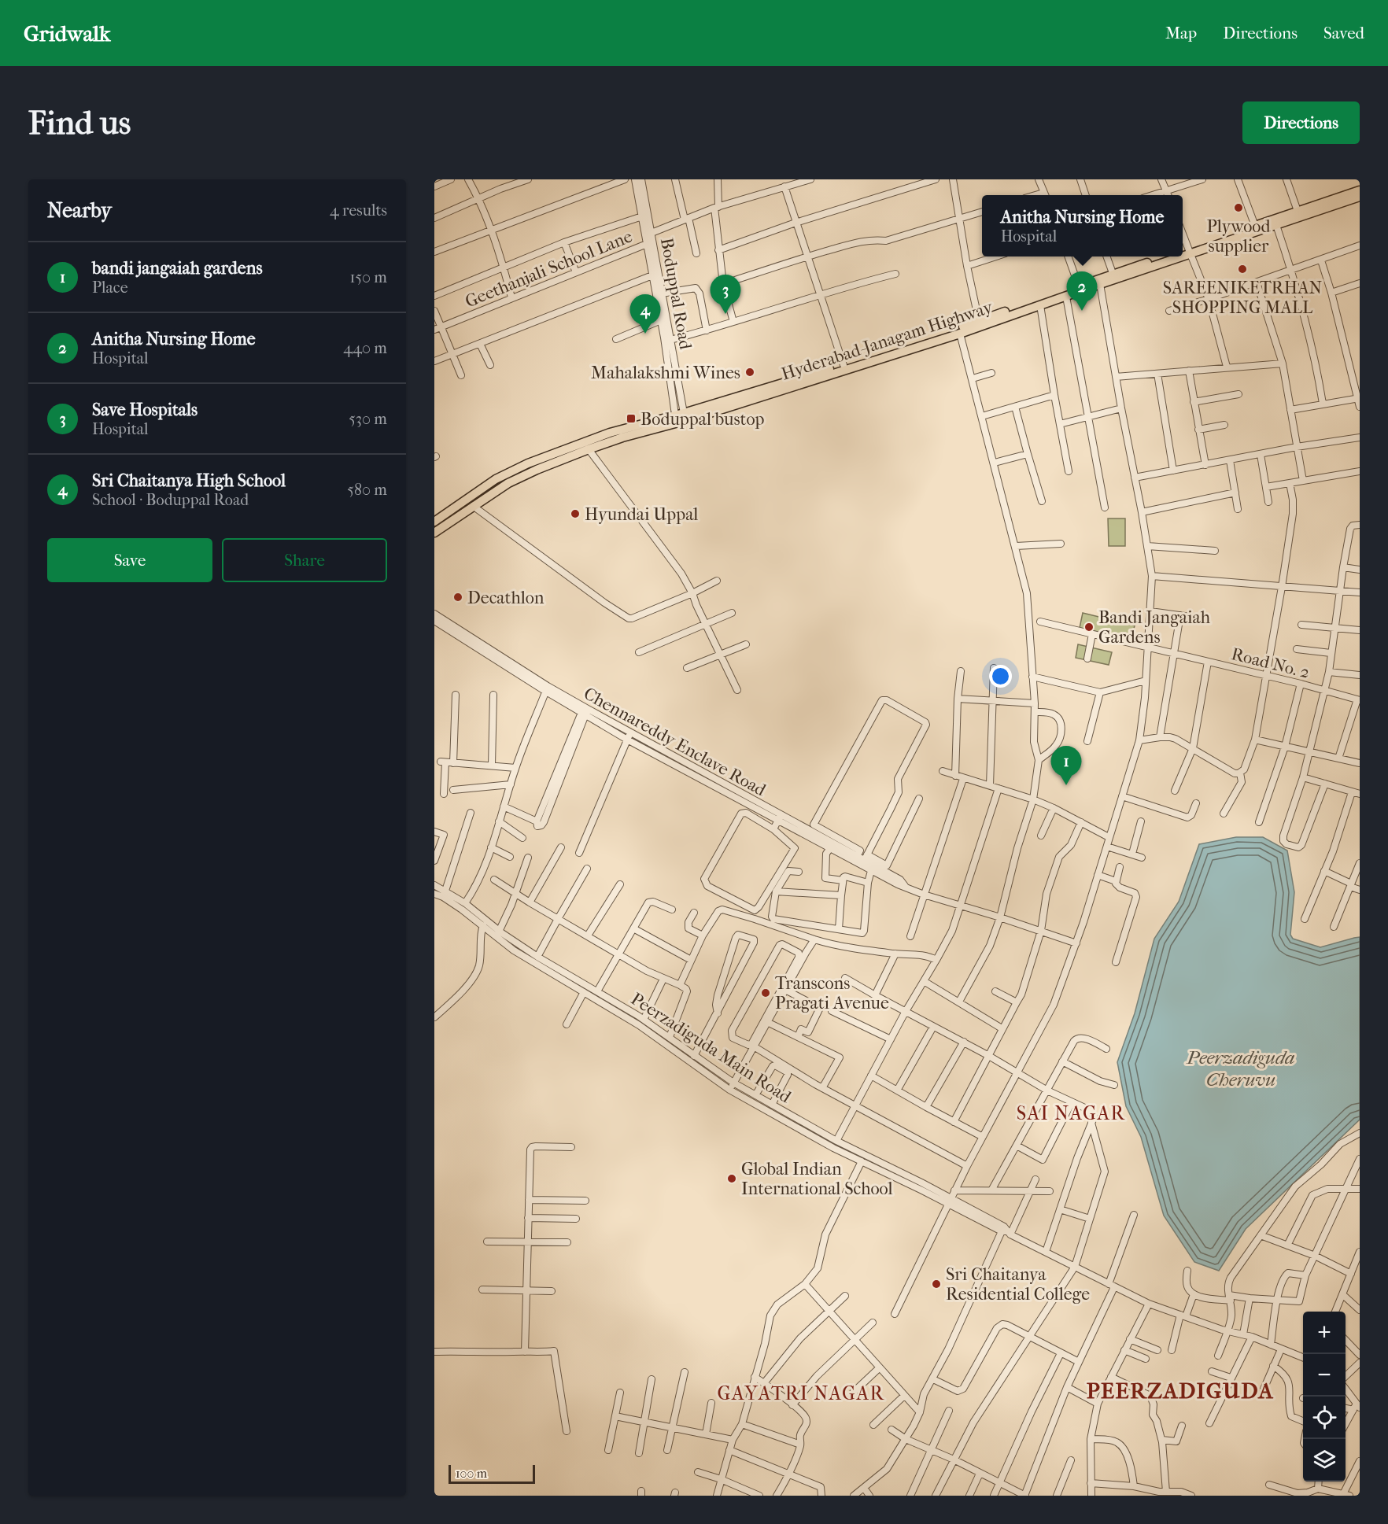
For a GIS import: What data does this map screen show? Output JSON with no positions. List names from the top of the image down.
{
  "streets": {
    "highway": ["Hyderabad-Janagam Highway"],
    "street": [
      "Geethanjali School Lane",
      "Boduppal Road",
      "Road No. 2",
      "Chennareddy Enclave Road",
      "Peerzadiguda Main Road"
    ]
  },
  "crossings": [
    ["Geethanjali School Lane", "Boduppal Road"],
    ["Boduppal Road", "Hyderabad-Janagam Highway"]
  ],
  "districts": ["SAI NAGAR", "PEERZADIGUDA", "GAYATRI NAGAR"],
  "water": ["Peerzadiguda Cheruvu"],
  "places": {
    "other": [
      "Plywood supplier",
      "SAREENIKETRHAN SHOPPING MALL",
      "Mahalakshmi Wines",
      "Hyundai Uppal",
      "Decathlon",
      "Bandi Jangaiah Gardens",
      "Transcons Pragati Avenue",
      "Global Indian International School",
      "Sri Chaitanya Residential College"
    ],
    "transit": ["Boduppal bustop"]
  },
  "scale_bar": "100 m",
  "page": {
    "header": "Gridwalk",
    "nav": ["Map", "Directions", "Saved"],
    "buttons": [
      "Directions",
      ["Save", "Share"]
    ],
    "title": "Find us",
    "heading": ["Nearby", "4 results"],
    "popup": ["Anitha Nursing Home", "Hospital"],
    "list": [
      {
        "mark": "1",
        "name": "bandi jangaiah gardens",
        "note": "Place",
        "value": "150 m"
      },
      {
        "mark": "2",
        "name": "Anitha Nursing Home",
        "note": "Hospital",
        "value": "440 m"
      },
      {
        "mark": "3",
        "name": "Save Hospitals",
        "note": "Hospital",
        "value": "530 m"
      },
      {
        "mark": "4",
        "name": "Sri Chaitanya High School",
        "note": "School · Boduppal Road",
        "value": "580 m"
      }
    ],
    "pins": [
      "2",
      "3",
      "4",
      "1"
    ],
    "map_buttons": ["+", "−"],
    "scale": "100 m"
  }
}
